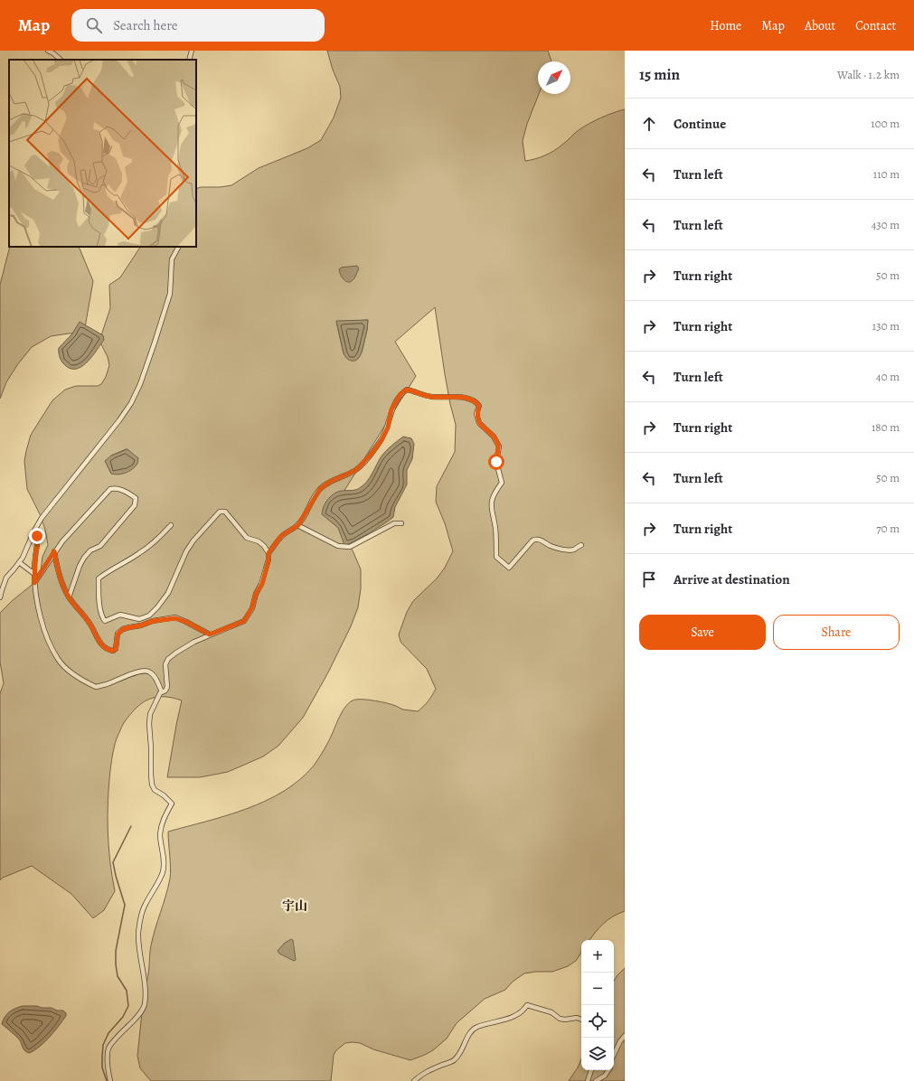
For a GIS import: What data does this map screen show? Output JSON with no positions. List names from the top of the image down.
{
  "districts": ["宇山"],
  "north": "top right",
  "page": {
    "header": "Map",
    "search": "Search here",
    "nav": [
      "Home",
      "Map",
      "About",
      "Contact"
    ],
    "heading": ["15 min", "Walk · 1.2 km"],
    "list": [
      ["Continue", "100 m"],
      ["Turn left", "110 m"],
      ["Turn left", "430 m"],
      ["Turn right", "50 m"],
      ["Turn right", "130 m"],
      ["Turn left", "40 m"],
      ["Turn right", "180 m"],
      ["Turn left", "50 m"],
      ["Turn right", "70 m"],
      "Arrive at destination"
    ],
    "buttons": ["Save", "Share"],
    "map_buttons": ["+", "−"]
  }
}
